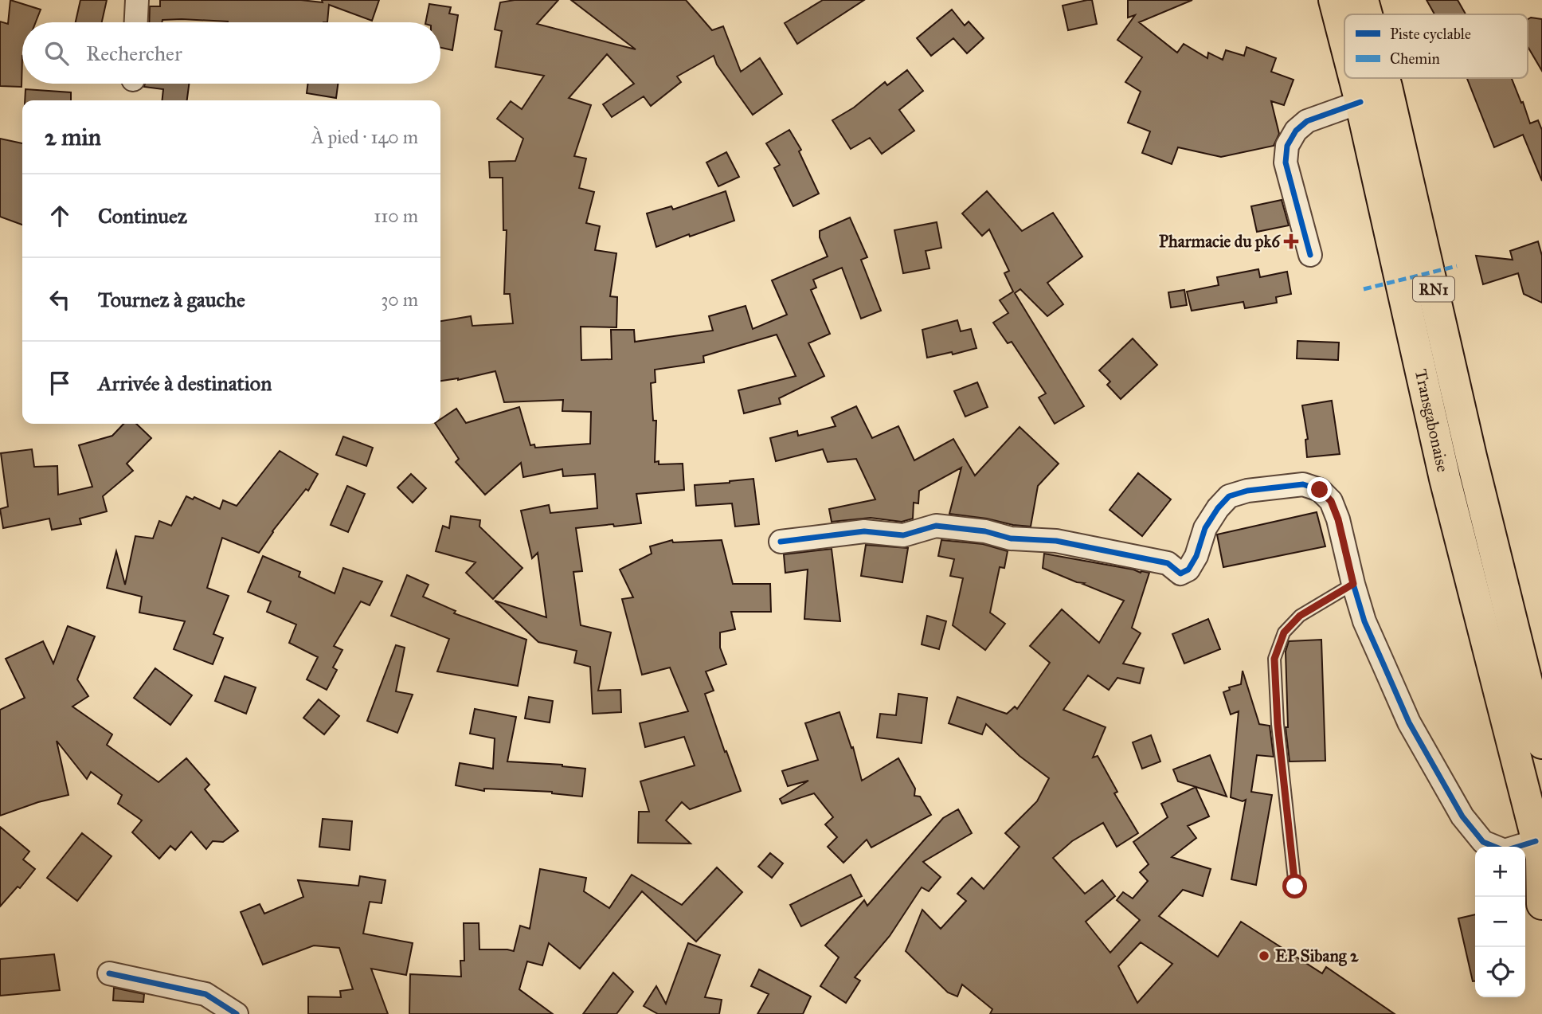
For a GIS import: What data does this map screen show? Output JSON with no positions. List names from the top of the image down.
{
  "streets": {
    "highway": ["RN1", "Transgabonaise"]
  },
  "places": {
    "health": ["Pharmacie du pk6"],
    "other": ["EP Sibang 2"]
  },
  "legend": ["Piste cyclable", "Chemin"],
  "page": {
    "search": "Rechercher",
    "heading": ["2 min", "À pied · 140 m"],
    "list": [
      ["Continuez", "110 m"],
      ["Tournez à gauche", "30 m"],
      "Arrivée à destination"
    ],
    "map_buttons": ["+", "−"]
  }
}
